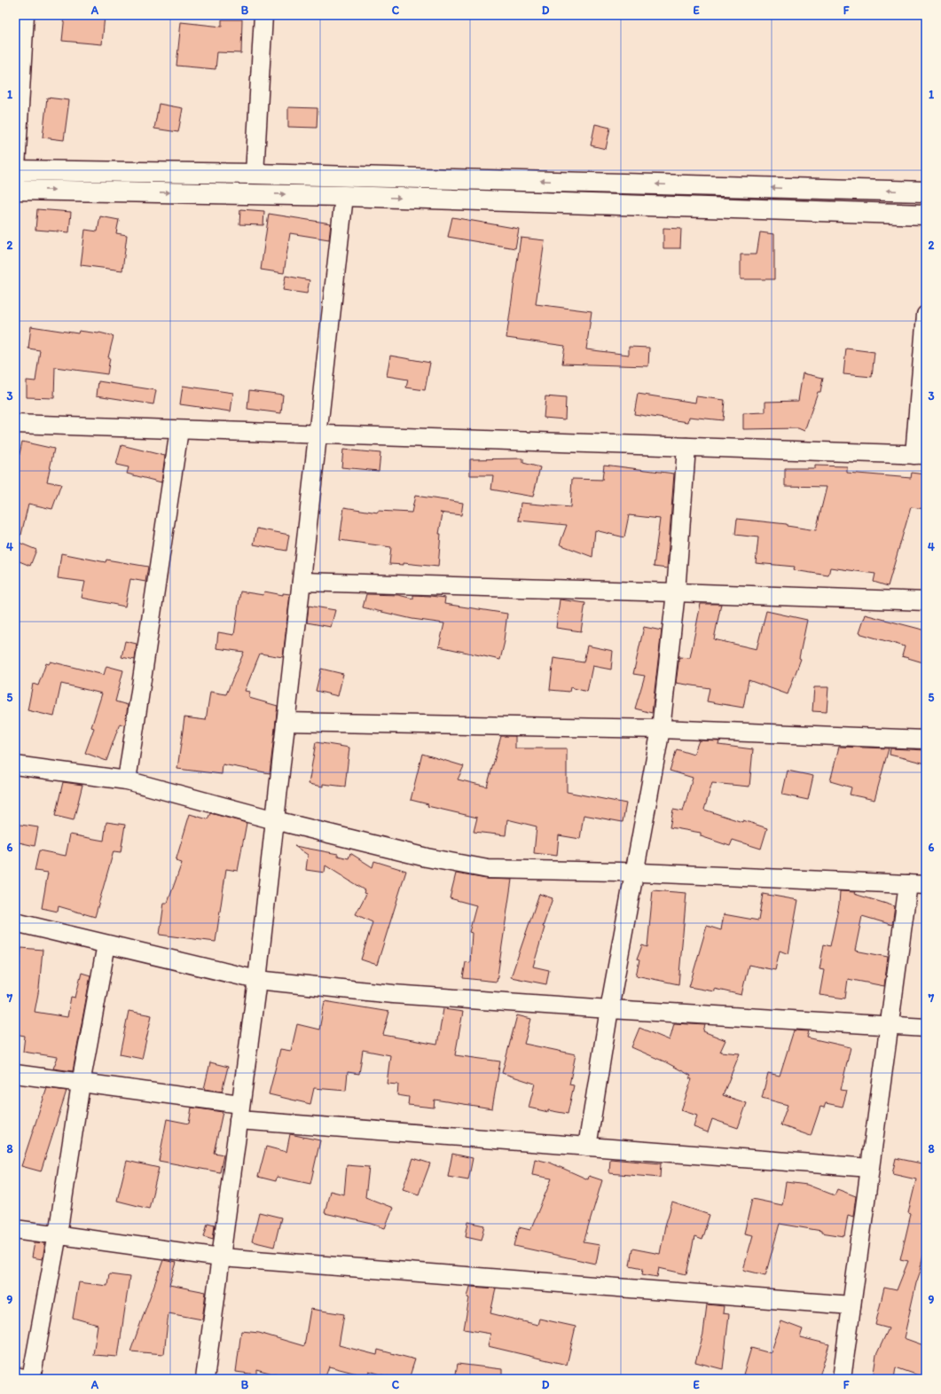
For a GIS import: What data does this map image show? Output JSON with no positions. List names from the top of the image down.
{
  "grid": {
    "columns": [
      "A",
      "B",
      "C",
      "D",
      "E",
      "F"
    ],
    "rows": [
      "1",
      "2",
      "3",
      "4",
      "5",
      "6",
      "7",
      "8",
      "9"
    ]
  }
}
